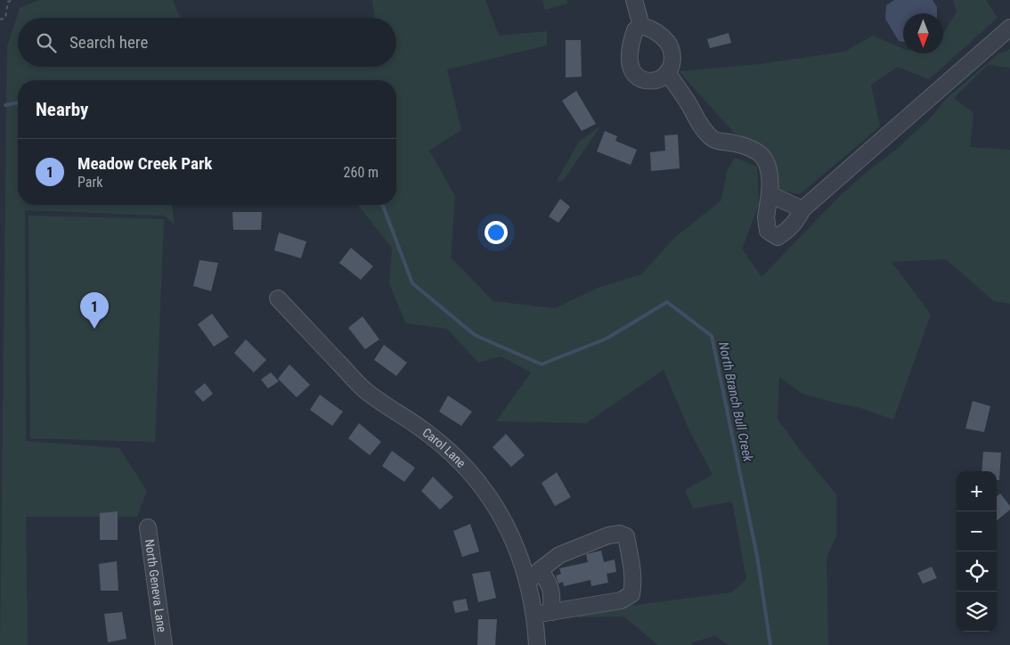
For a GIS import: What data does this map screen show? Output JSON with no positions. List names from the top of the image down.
{
  "streets": {
    "street": ["Carol Lane", "North Geneva Lane"]
  },
  "water": ["North Branch Bull Creek"],
  "north": "bottom",
  "page": {
    "search": "Search here",
    "heading": "Nearby",
    "list": [
      {
        "mark": "1",
        "name": "Meadow Creek Park",
        "note": "Park",
        "value": "260 m"
      }
    ],
    "pins": "1",
    "map_buttons": ["+", "−"]
  }
}
